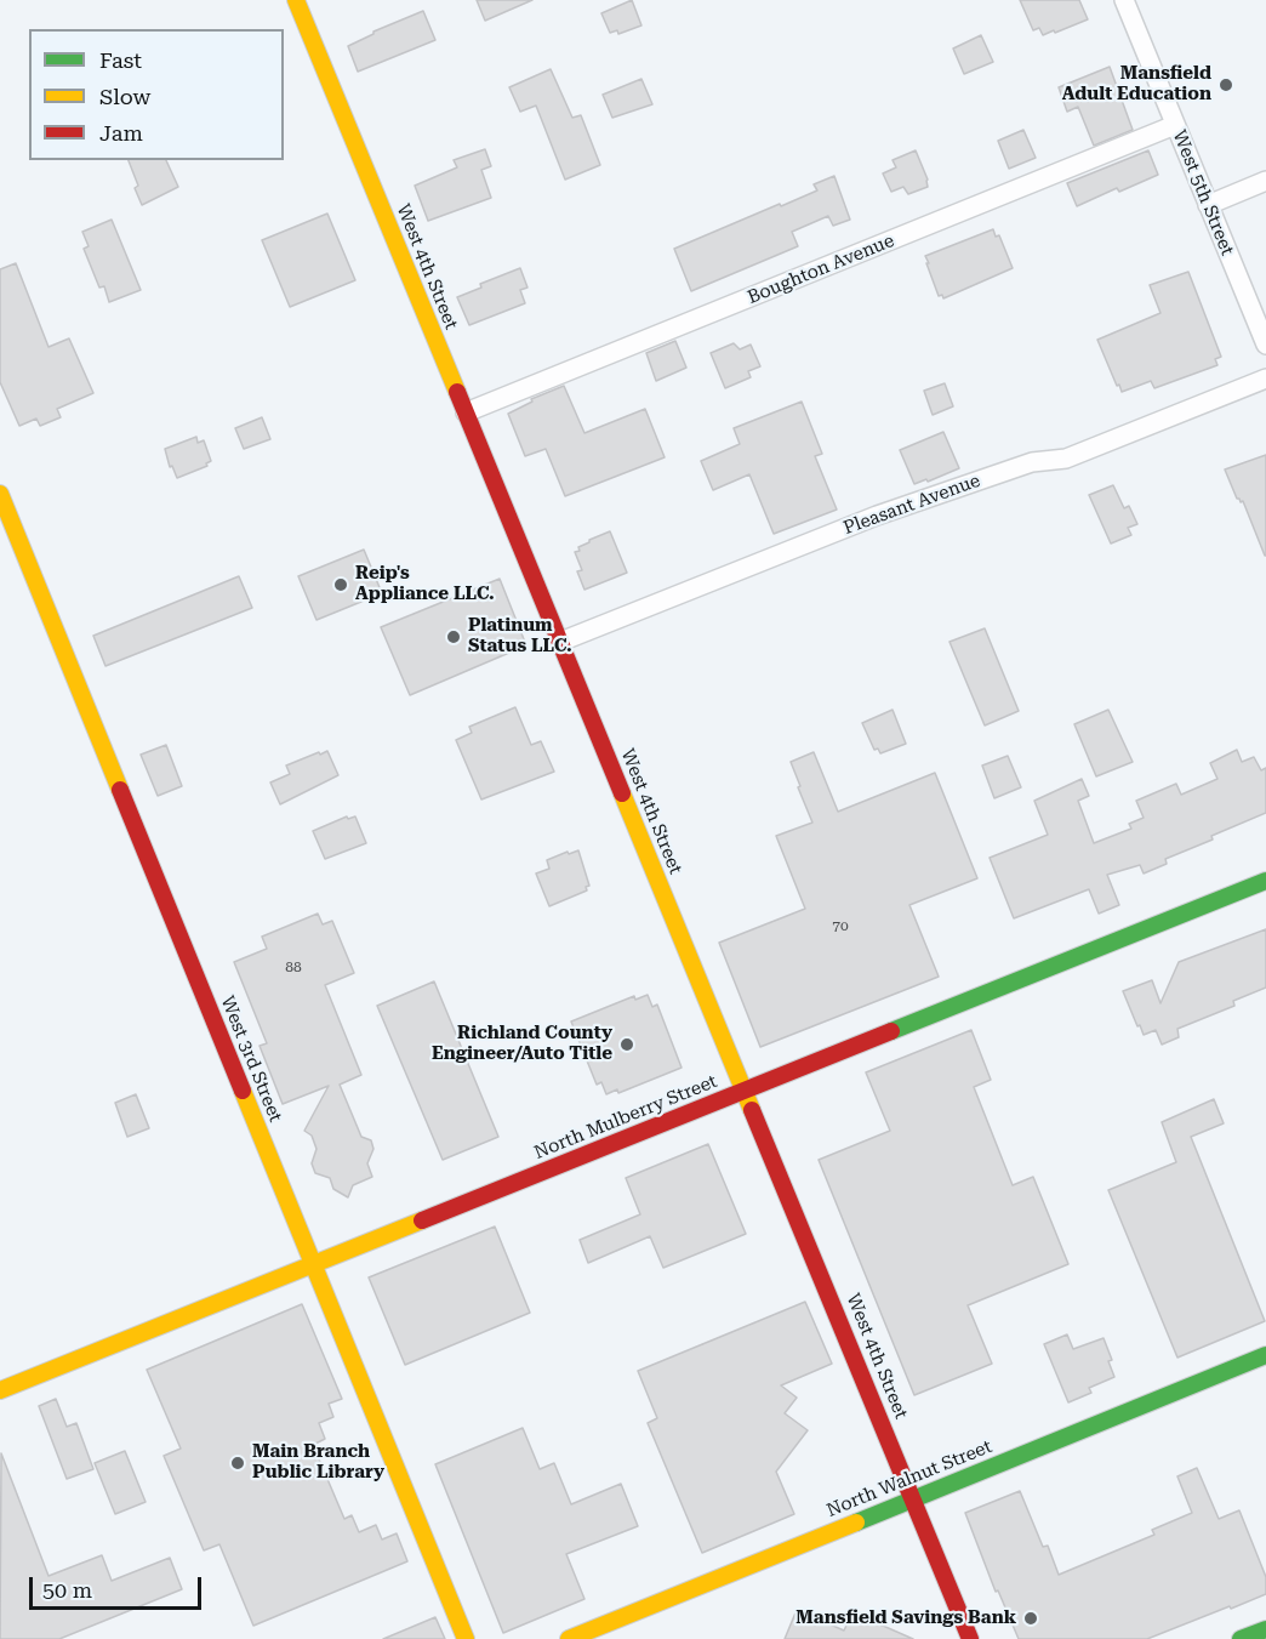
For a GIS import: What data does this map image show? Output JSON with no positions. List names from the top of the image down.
{
  "streets": {
    "main road": [
      "West 4th Street",
      "West 3rd Street",
      "North Mulberry Street",
      "North Walnut Street"
    ],
    "street": ["West 5th Street", "Boughton Avenue", "Pleasant Avenue"]
  },
  "crossings": [
    ["West 5th Street", "Boughton Avenue"],
    ["West 4th Street", "Boughton Avenue"],
    ["West 4th Street", "Pleasant Avenue"],
    ["West 4th Street", "North Mulberry Street"],
    ["West 4th Street", "North Walnut Street"],
    ["West 3rd Street", "North Mulberry Street"]
  ],
  "places": [
    "Mansfield Adult Education",
    "Reip's Appliance LLC.",
    "Platinum Status LLC.",
    "Richland County Engineer/Auto Title",
    "Main Branch Public Library",
    "Mansfield Savings Bank"
  ],
  "house_numbers": ["70", "88"],
  "legend": ["Fast", "Slow", "Jam"],
  "scale_bar": "50 m"
}
